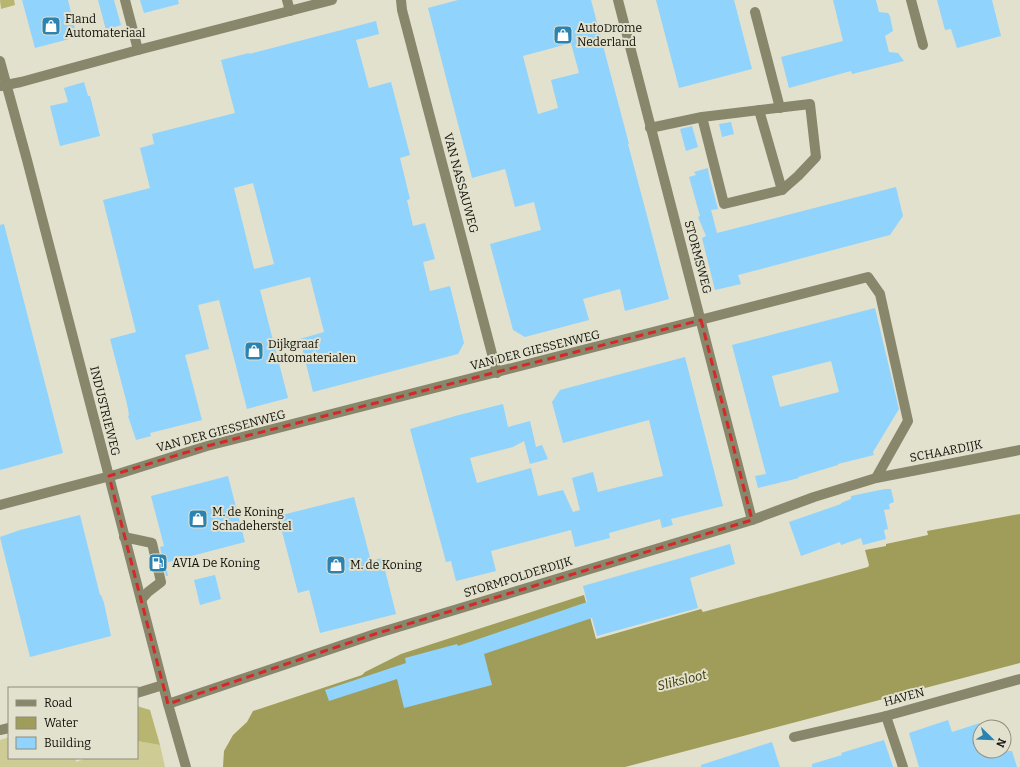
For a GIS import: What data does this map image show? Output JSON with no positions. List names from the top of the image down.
{
  "streets": {
    "street": [
      "VAN NASSAUWEG",
      "STORMSWEG",
      "VAN DER GIESSENWEG",
      "INDUSTRIEWEG",
      "SCHAARDIJK",
      "STORMPOLDERDIJK",
      "HAVEN"
    ]
  },
  "crossings": [
    ["VAN NASSAUWEG", "VAN DER GIESSENWEG"],
    ["STORMSWEG", "VAN DER GIESSENWEG"],
    ["STORMSWEG", "STORMPOLDERDIJK"],
    ["VAN DER GIESSENWEG", "INDUSTRIEWEG"],
    ["VAN DER GIESSENWEG", "SCHAARDIJK"],
    ["VAN DER GIESSENWEG", "STORMPOLDERDIJK"],
    ["INDUSTRIEWEG", "STORMPOLDERDIJK"],
    ["SCHAARDIJK", "STORMPOLDERDIJK"]
  ],
  "water": ["Sliksloot"],
  "places": {
    "shop": [
      "Fland Automateriaal",
      "AutoDrome Nederland",
      "Dijkgraaf Automaterialen",
      "M. de Koning Schadeherstel",
      "M. de Koning"
    ],
    "fuel station": ["AVIA De Koning"]
  },
  "legend": ["Road", "Water", "Building"],
  "north": "bottom right"
}
